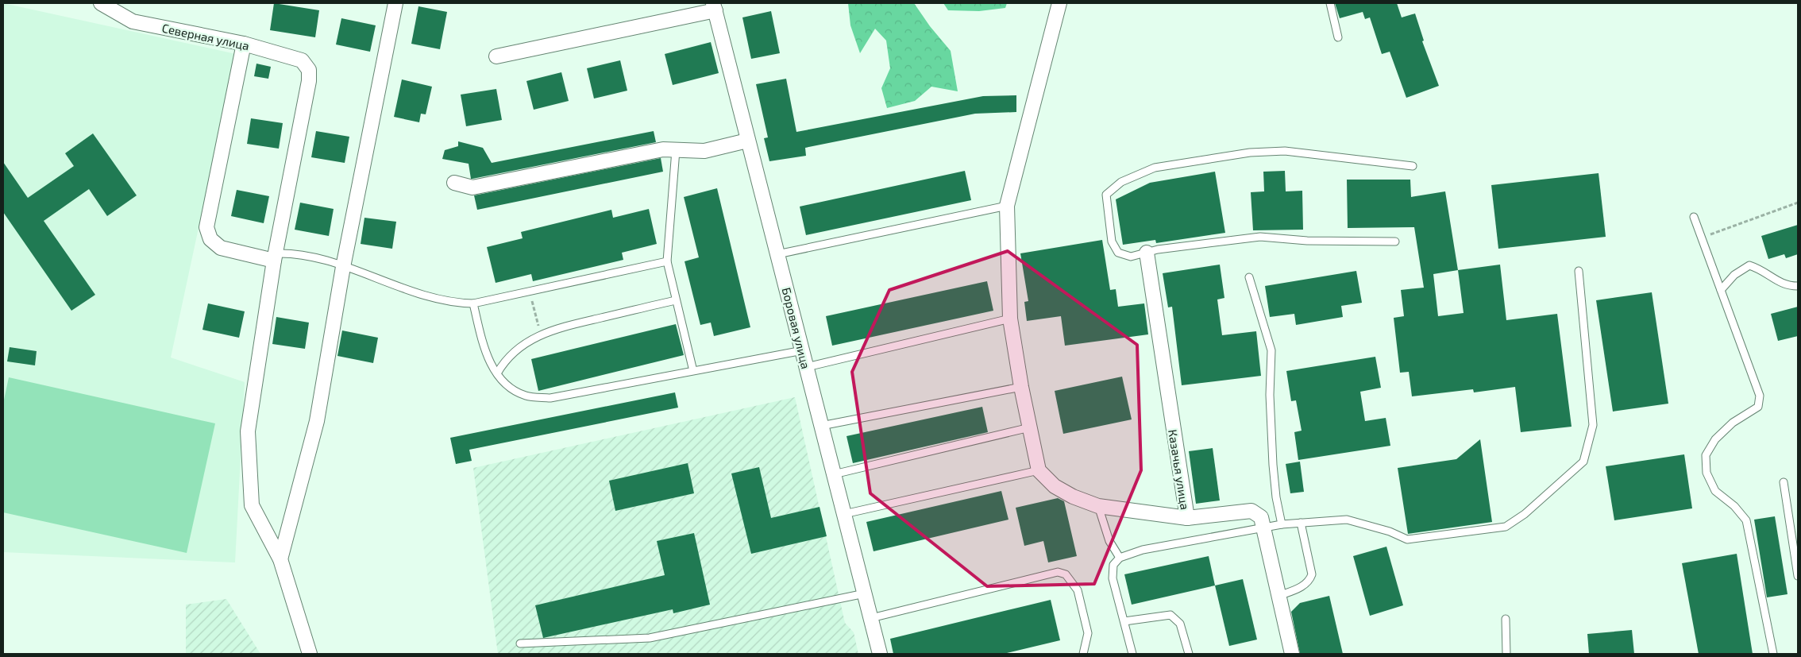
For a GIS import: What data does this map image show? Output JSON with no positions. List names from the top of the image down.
{
  "streets": {
    "street": ["Северная улица", "Боровая улица", "Казачья улица"]
  }
}
